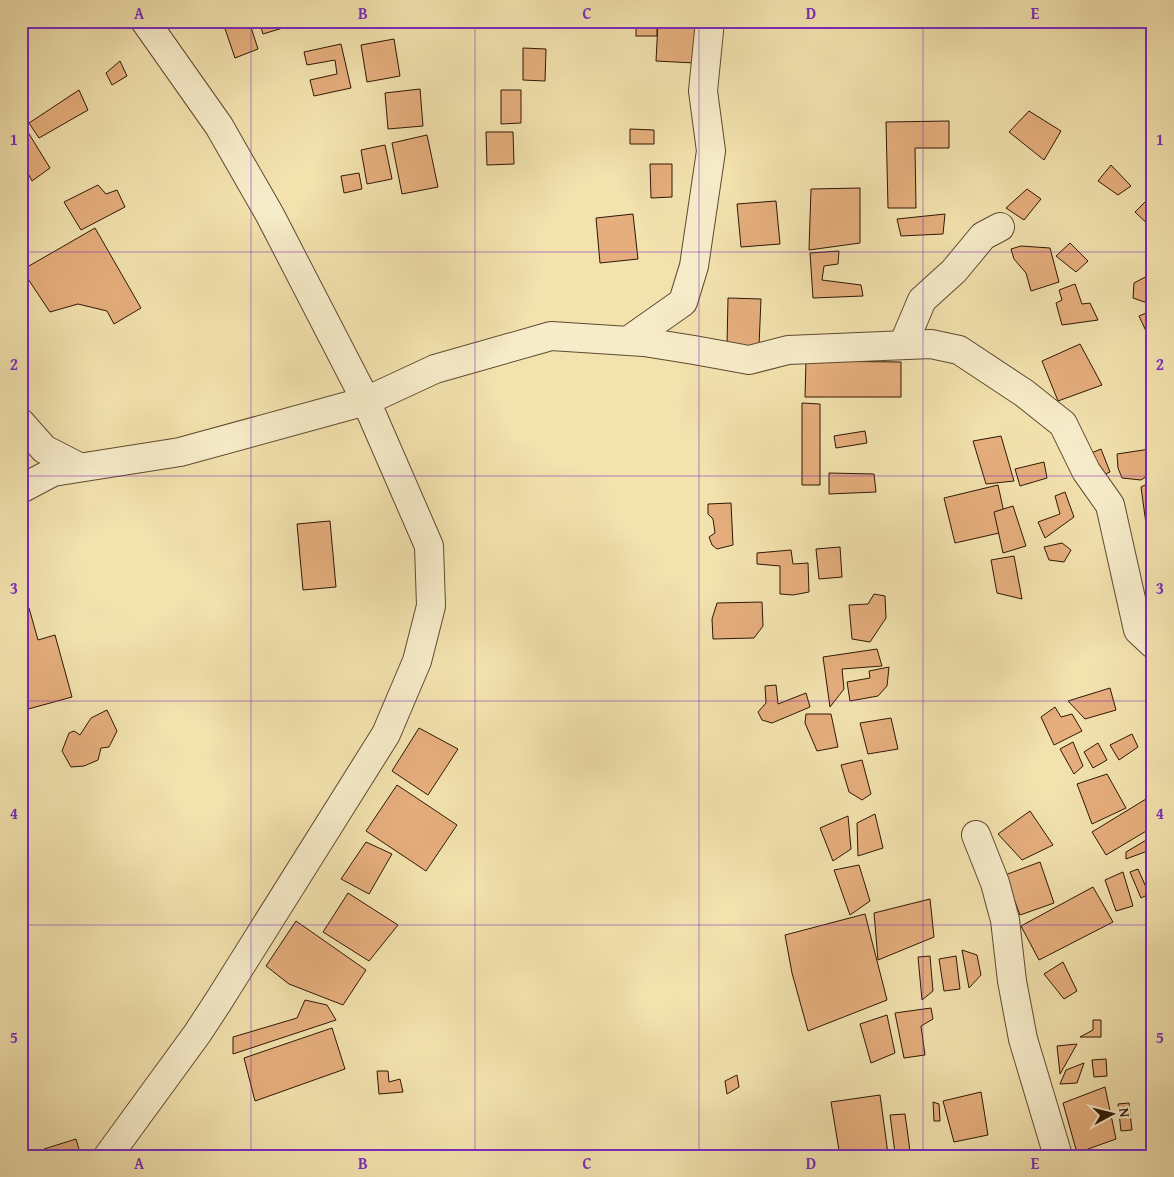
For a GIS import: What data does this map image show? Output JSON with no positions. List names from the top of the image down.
{
  "north": "right",
  "grid": {
    "columns": [
      "A",
      "B",
      "C",
      "D",
      "E"
    ],
    "rows": [
      "1",
      "2",
      "3",
      "4",
      "5"
    ]
  }
}
